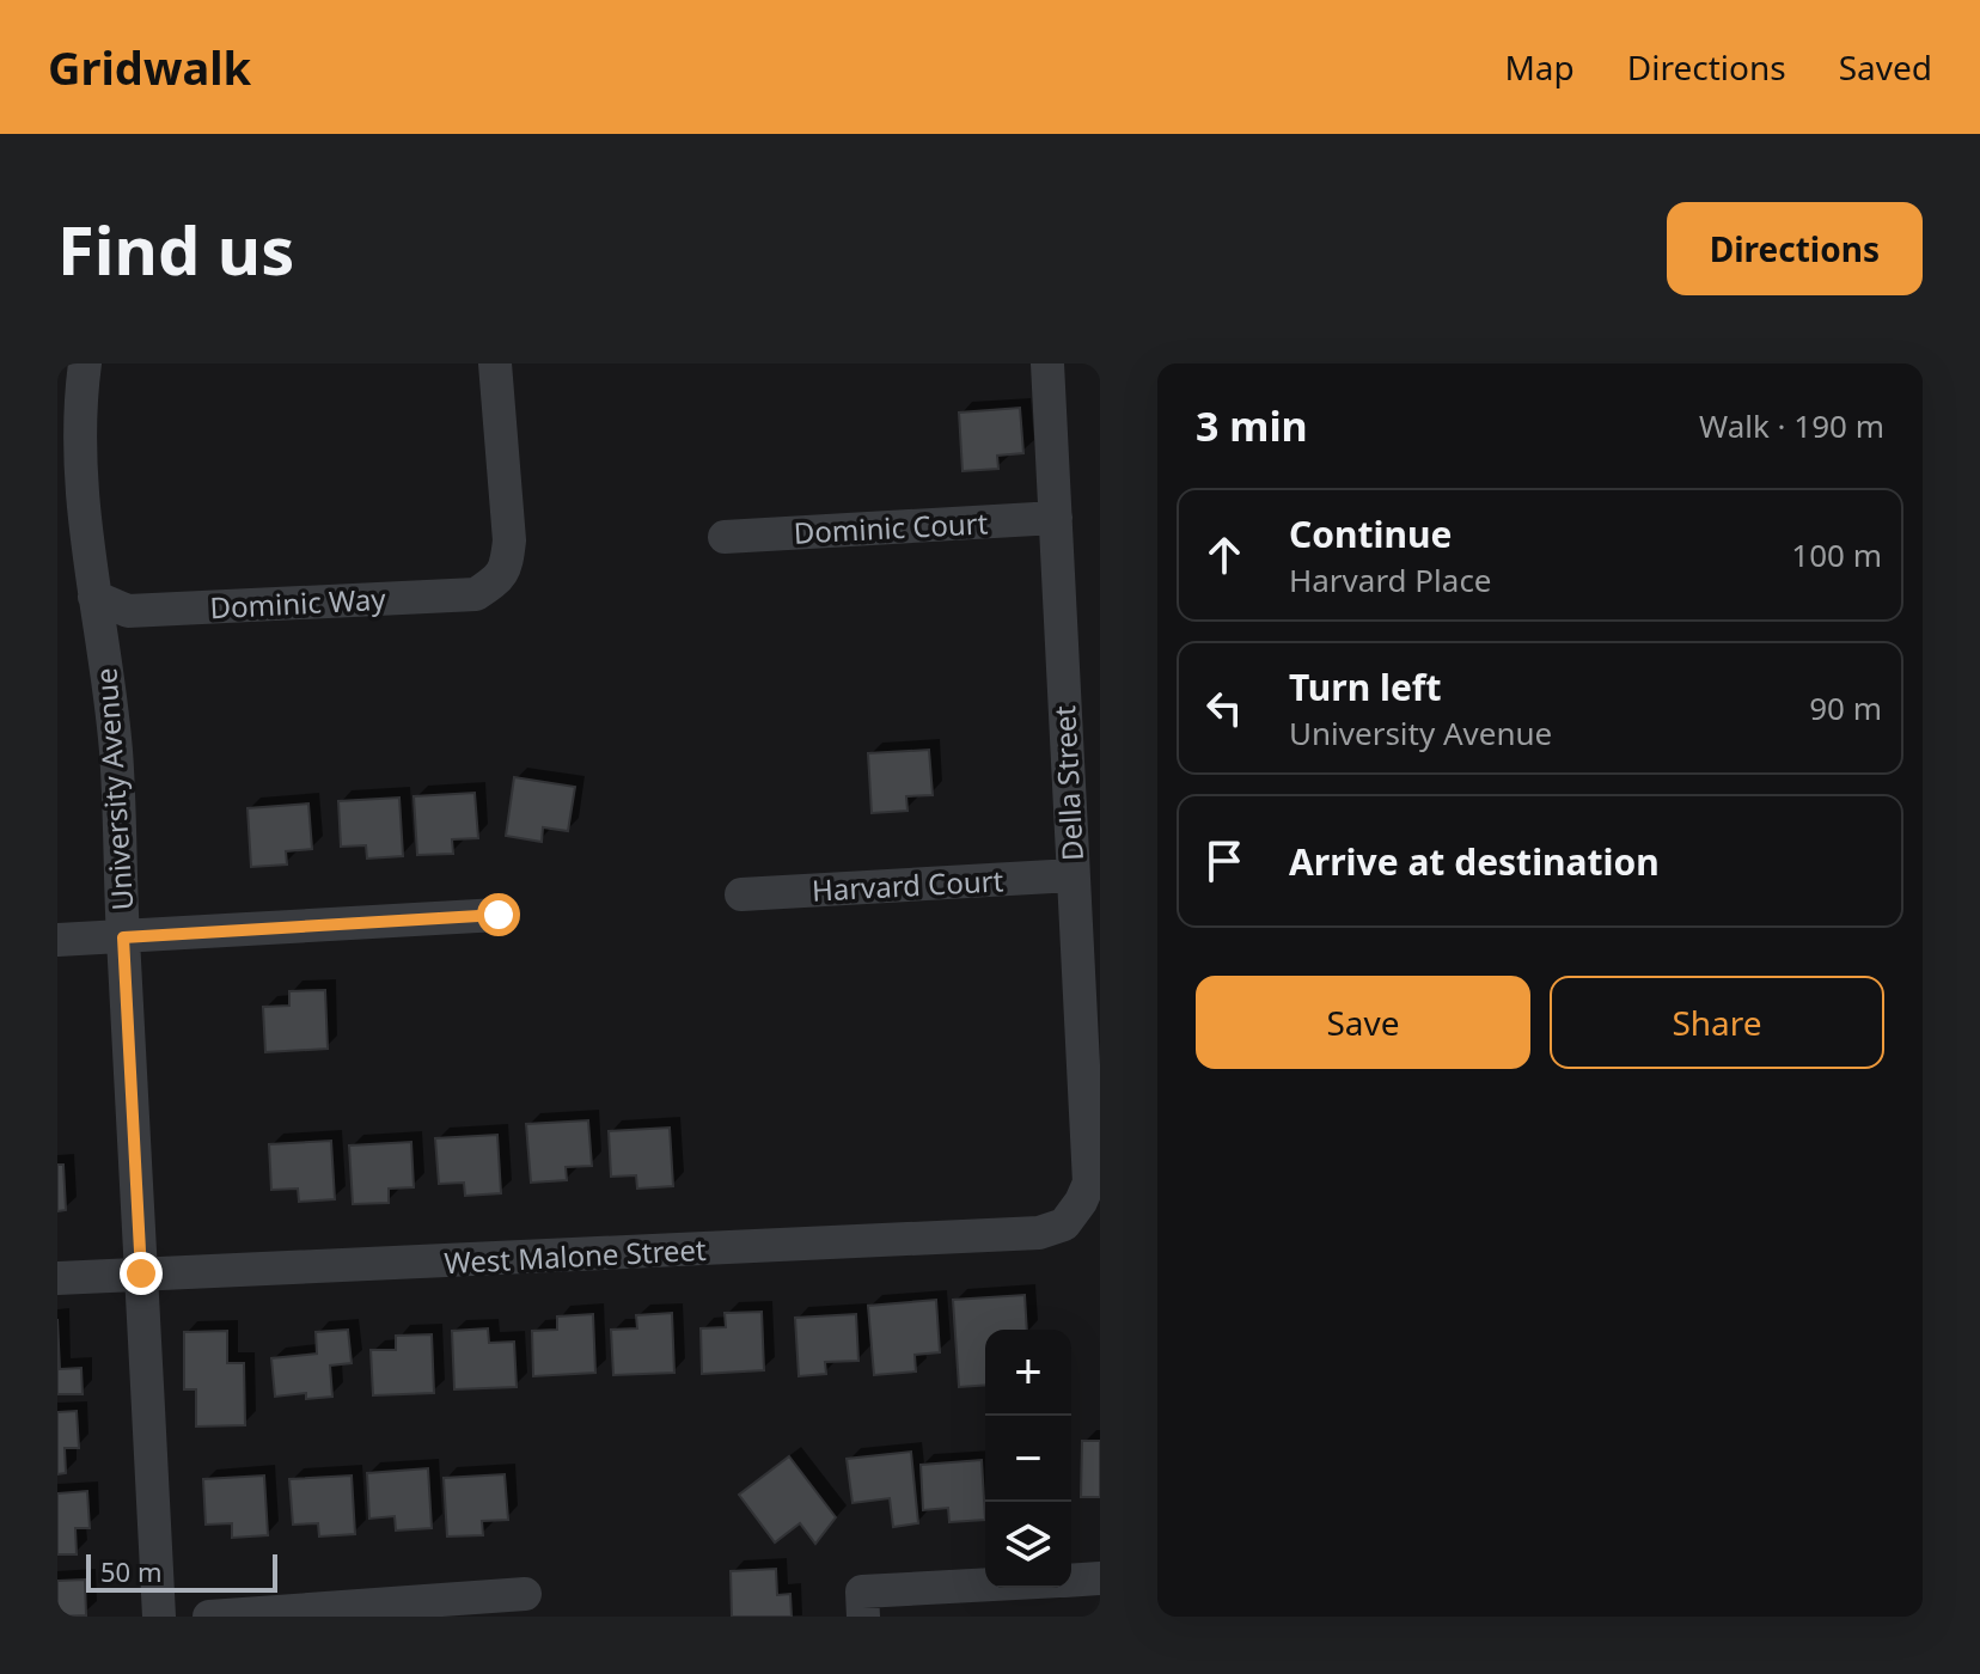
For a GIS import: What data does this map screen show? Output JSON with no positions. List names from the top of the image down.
{
  "streets": {
    "street": [
      "Dominic Court",
      "Dominic Way",
      "Della Street",
      "University Avenue",
      "Harvard Court",
      "West Malone Street"
    ]
  },
  "crossings": [
    ["Dominic Court", "Della Street"],
    ["Dominic Way", "University Avenue"],
    ["Della Street", "Harvard Court"],
    ["Della Street", "West Malone Street"],
    ["University Avenue", "West Malone Street"]
  ],
  "scale_bar": "50 m",
  "page": {
    "header": "Gridwalk",
    "nav": ["Map", "Directions", "Saved"],
    "buttons": [
      "Directions",
      ["Save", "Share"]
    ],
    "title": "Find us",
    "heading": ["3 min", "Walk · 190 m"],
    "list": [
      ["Continue", "Harvard Place", "100 m"],
      ["Turn left", "University Avenue", "90 m"],
      "Arrive at destination"
    ],
    "map_buttons": ["+", "−"],
    "scale": "50 m"
  }
}
